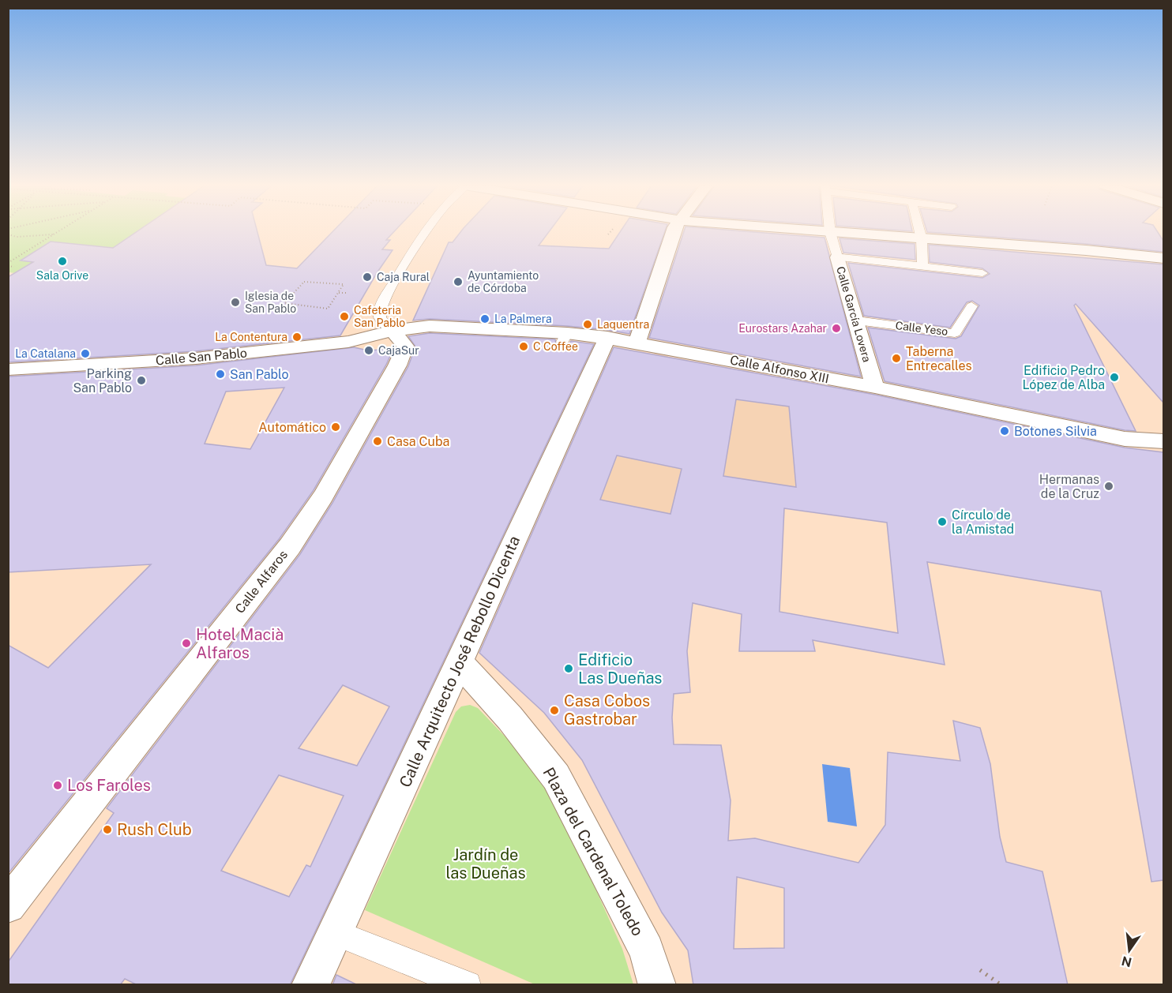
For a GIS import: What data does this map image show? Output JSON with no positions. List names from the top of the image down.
{
  "streets": {
    "street": [
      "Calle García Lovera",
      "Calle Yeso",
      "Calle San Pablo",
      "Calle Alfonso XIII",
      "Calle Alfaros",
      "Calle Arquitecto José Rebollo Dicenta",
      "Plaza del Cardenal Toledo"
    ]
  },
  "crossings": [
    ["Calle García Lovera", "Calle Yeso"],
    ["Calle García Lovera", "Calle Alfonso XIII"],
    ["Calle San Pablo", "Calle Alfonso XIII"],
    ["Calle San Pablo", "Calle Alfaros"],
    ["Calle Alfonso XIII", "Calle Alfaros"],
    ["Calle Alfonso XIII", "Calle Arquitecto José Rebollo Dicenta"],
    ["Calle Arquitecto José Rebollo Dicenta", "Plaza del Cardenal Toledo"]
  ],
  "parks": ["Jardín de las Dueñas"],
  "places": [
    "Sala Orive",
    "Caja Rural",
    "Ayuntamiento de Córdoba",
    "Iglesia de San Pablo",
    "Cafeteria San Pablo",
    "La Palmera",
    "Laquentra",
    "Eurostars Azahar",
    "La Contentura",
    "C Coffee",
    "CajaSur",
    "La Catalana",
    "Taberna Entrecalles",
    "San Pablo",
    "Edificio Pedro López de Alba",
    "Parking San Pablo",
    "Automático",
    "Botones Silvia",
    "Casa Cuba",
    "Hermanas de la Cruz",
    "Círculo de la Amistad",
    "Hotel Macià Alfaros",
    "Edificio Las Dueñas",
    "Casa Cobos Gastrobar",
    "Los Faroles",
    "Rush Club"
  ],
  "north": "bottom"
}
